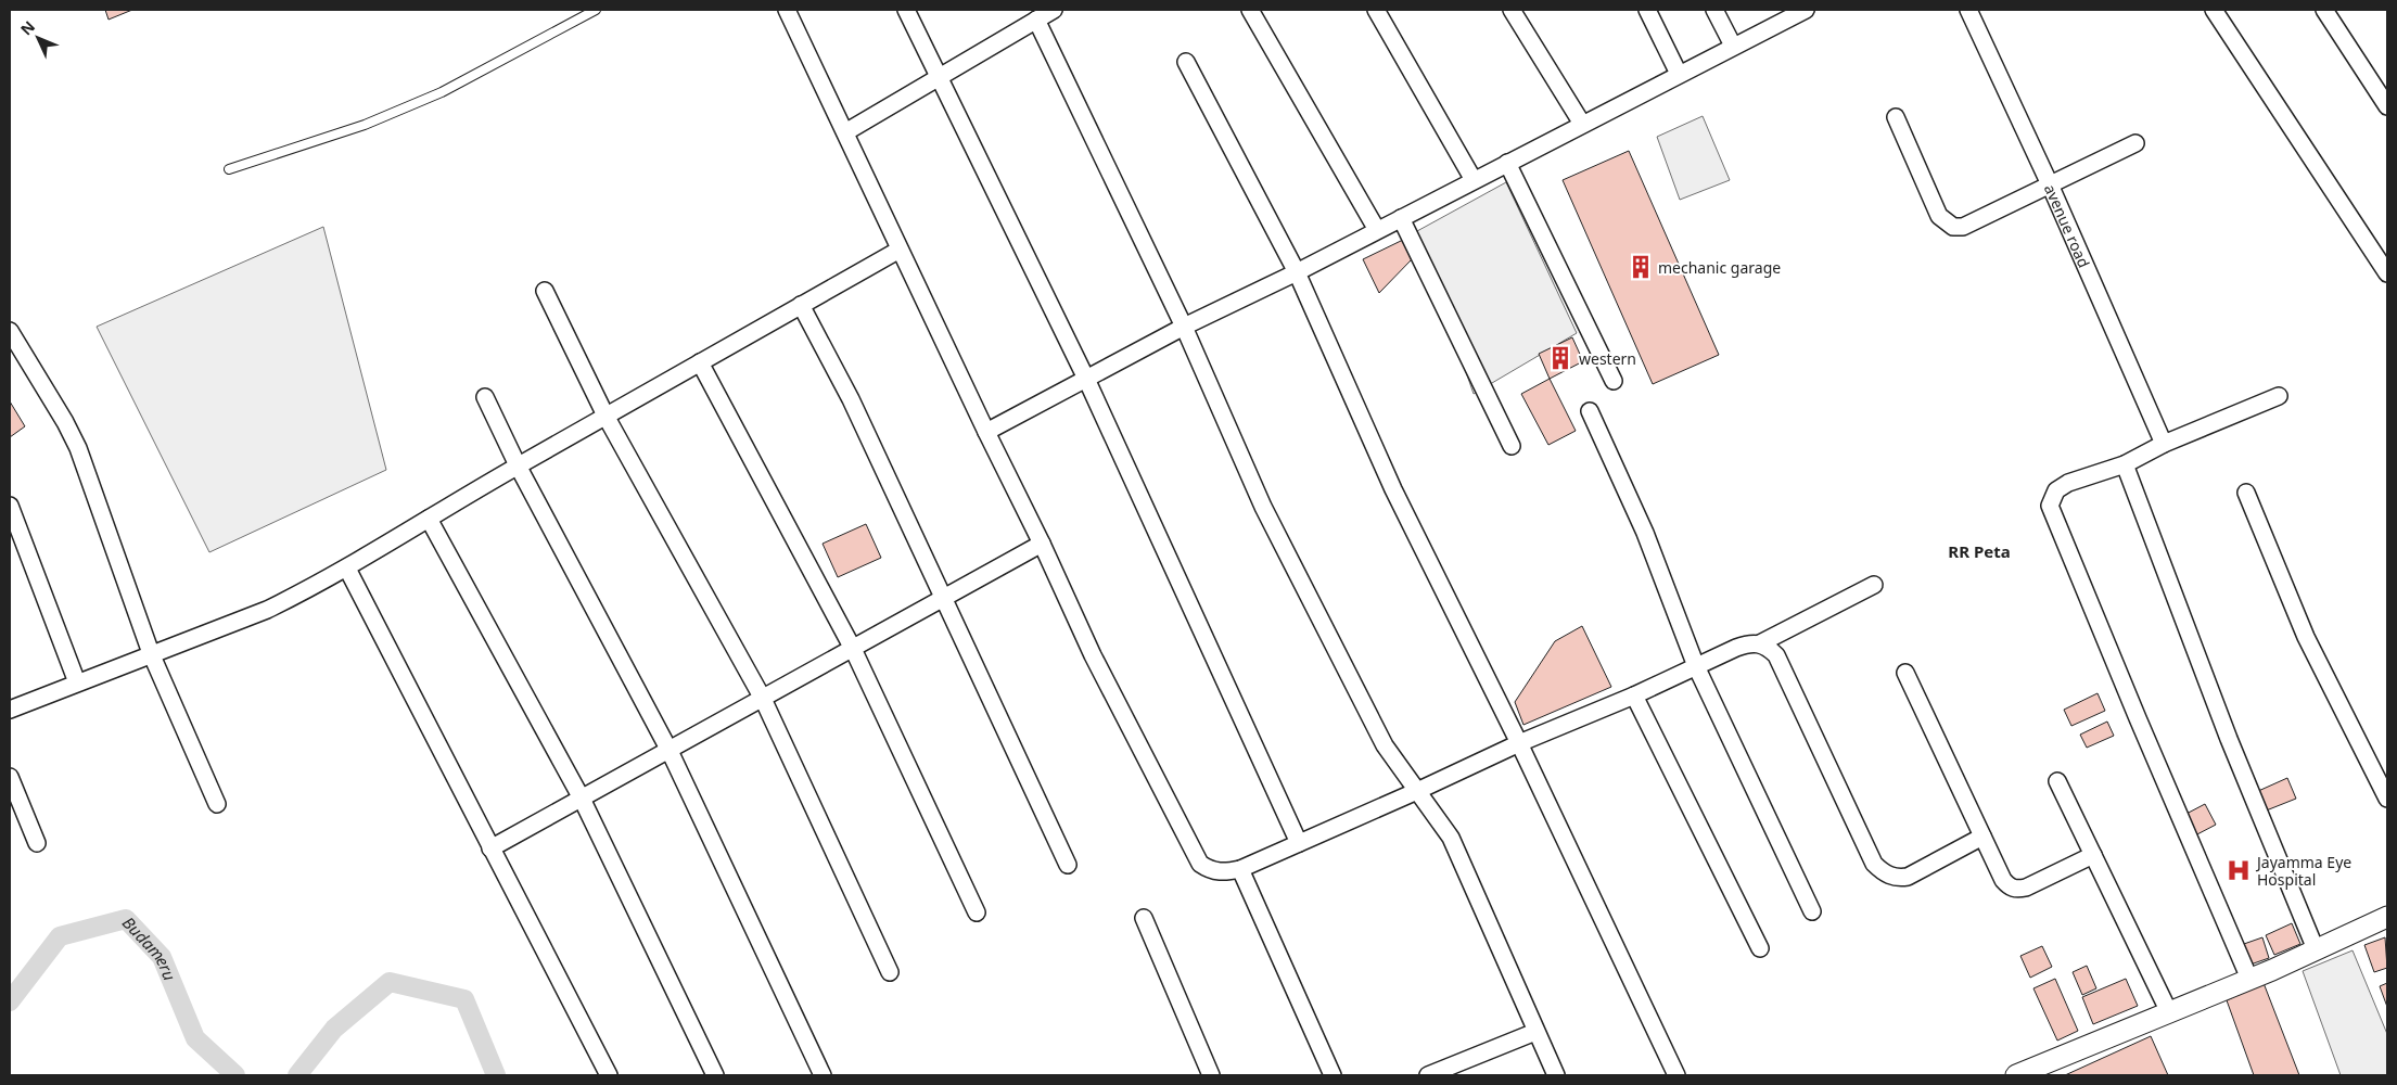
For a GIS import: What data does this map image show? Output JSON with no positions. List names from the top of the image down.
{
  "streets": {
    "street": ["avenue road"]
  },
  "districts": ["RR Peta"],
  "water": ["Budameru"],
  "places": {
    "building": ["mechanic garage", "western"],
    "hospital": ["Jayamma Eye Hospital"]
  },
  "north": "top left"
}
